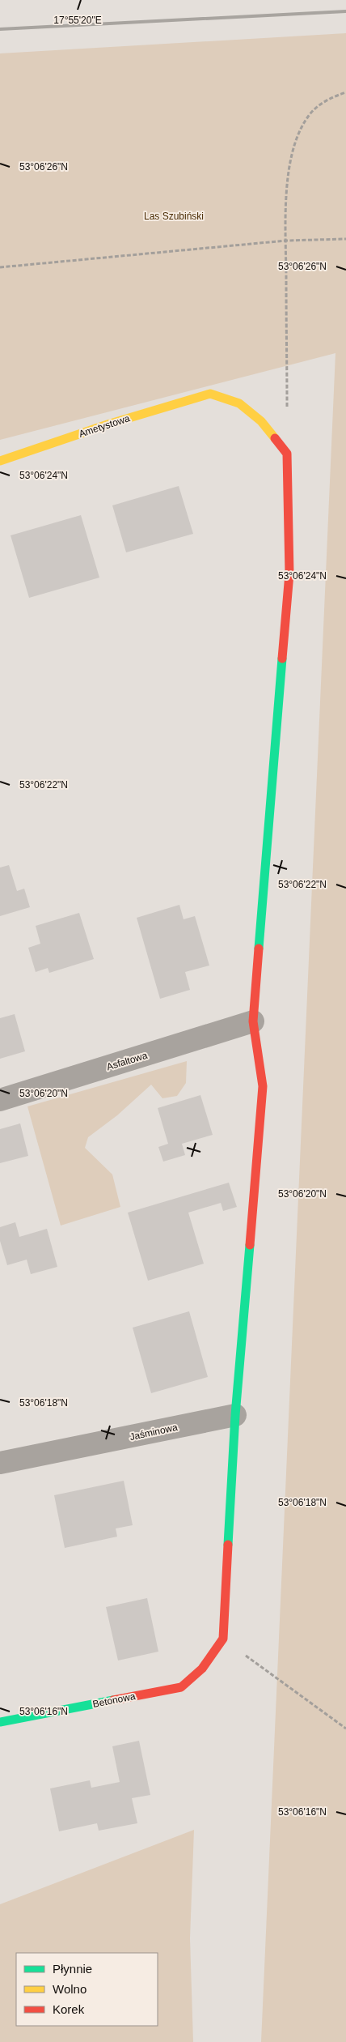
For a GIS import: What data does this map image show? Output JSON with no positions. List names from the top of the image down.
{
  "streets": {
    "street": [
      "Ametystowa",
      "Asfaltowa",
      "Jaśminowa",
      "Betonowa"
    ]
  },
  "parks": ["Las Szubiński"],
  "legend": ["Płynnie", "Wolno", "Korek"],
  "coordinates": [
    "17°55'20\"E",
    "53°06'26\"N",
    "53°06'24\"N",
    "53°06'22\"N",
    "53°06'20\"N",
    "53°06'18\"N",
    "53°06'16\"N"
  ]
}
